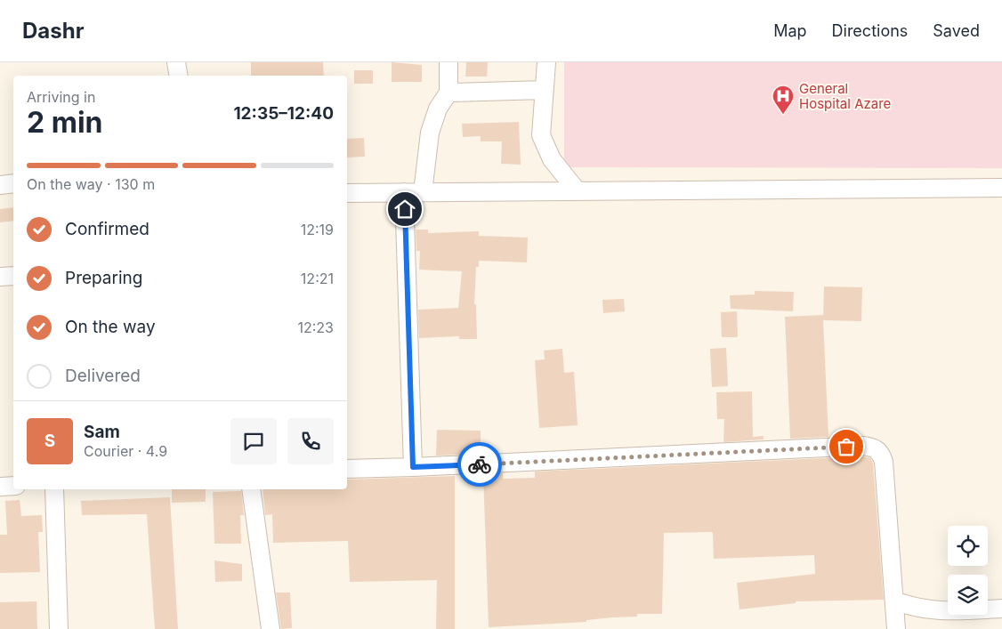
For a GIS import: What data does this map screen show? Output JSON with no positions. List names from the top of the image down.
{
  "places": {
    "hospital": ["General Hospital Azare"]
  },
  "page": {
    "header": "Dashr",
    "nav": ["Map", "Directions", "Saved"],
    "heading": ["2 min", "Arriving in", "12:35–12:40"],
    "panel": ["Sam", "Courier · 4.9"],
    "bar": "On the way · 130 m",
    "list": [
      ["Confirmed", "12:19"],
      ["Preparing", "12:21"],
      ["On the way", "12:23"],
      "Delivered"
    ],
    "round": "S"
  }
}
